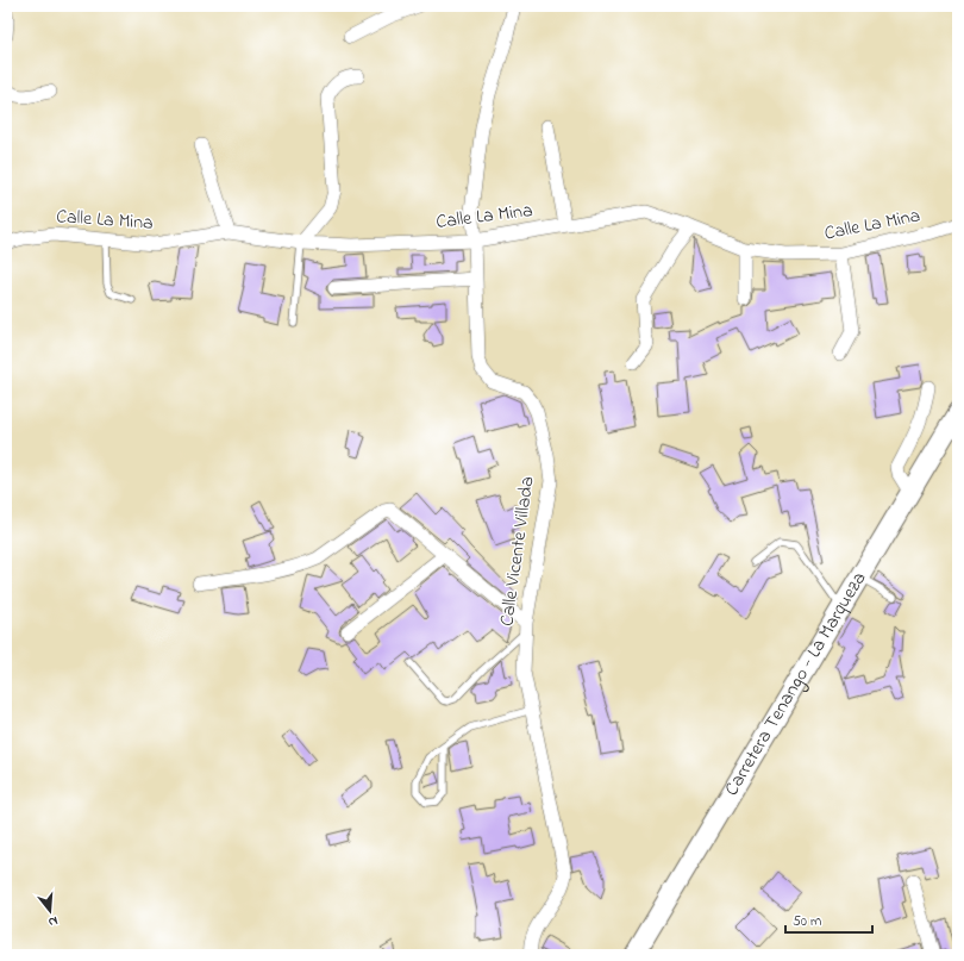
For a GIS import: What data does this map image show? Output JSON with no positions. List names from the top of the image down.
{
  "streets": {
    "main road": ["Carretera Tenango - La Marqueza"],
    "street": ["Calle La Mina", "Calle Vicente Villada"]
  },
  "crossings": [
    ["Calle La Mina", "Calle Vicente Villada"]
  ],
  "scale_bar": "50 m",
  "north": "bottom"
}
